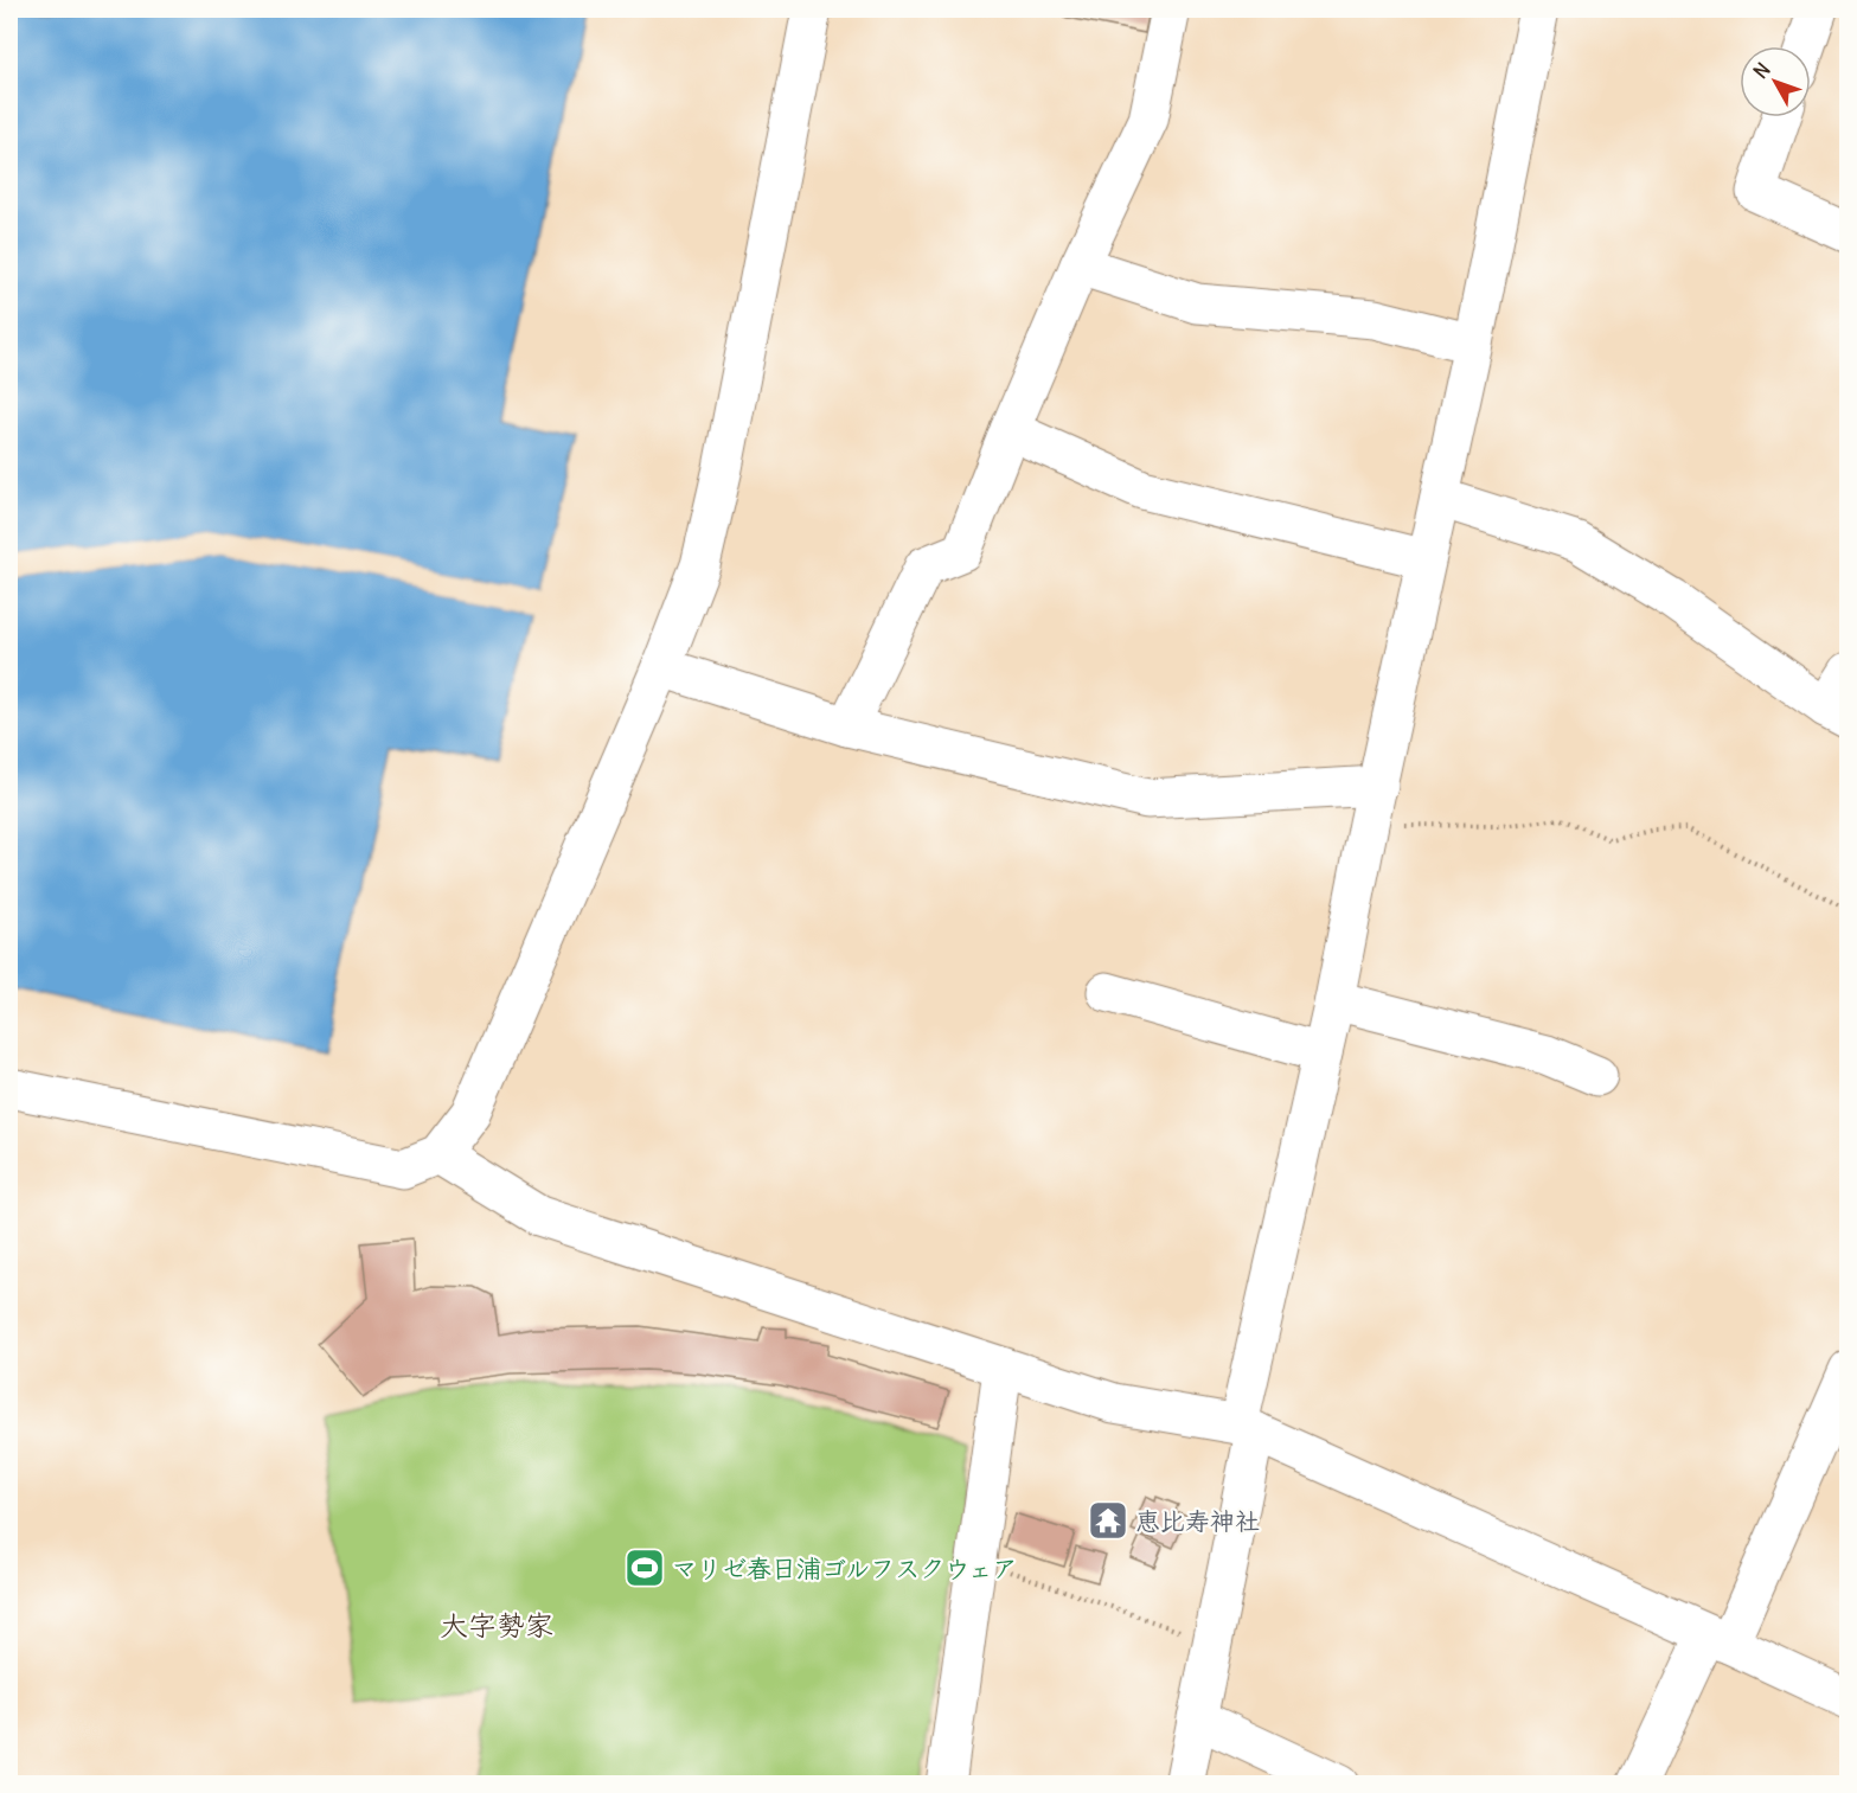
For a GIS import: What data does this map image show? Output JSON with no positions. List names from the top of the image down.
{
  "districts": ["大字勢家"],
  "places": {
    "temple": ["恵比寿神社"],
    "sports": ["マリゼ春日浦ゴルフスクウェア"]
  },
  "north": "top left"
}
